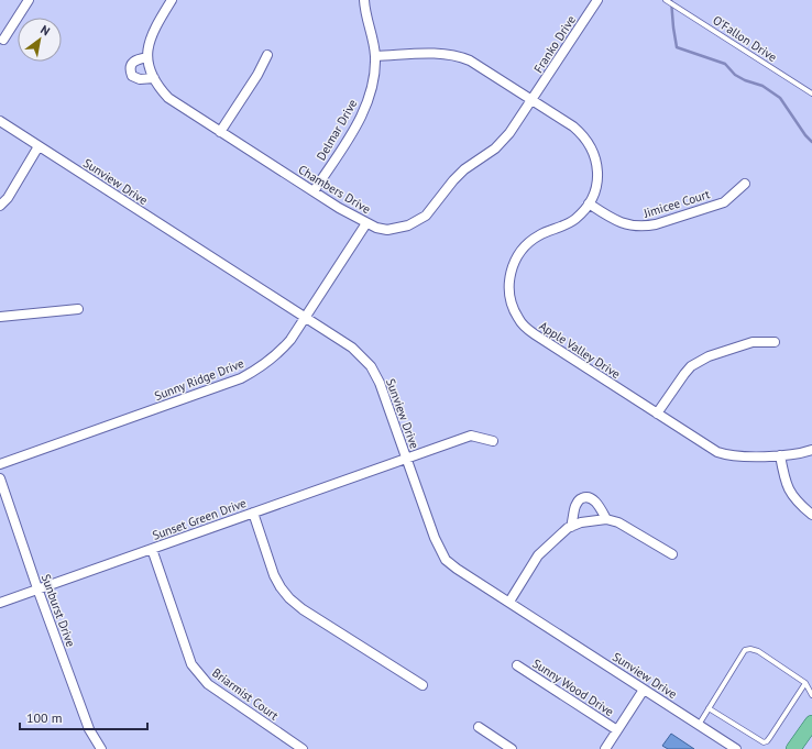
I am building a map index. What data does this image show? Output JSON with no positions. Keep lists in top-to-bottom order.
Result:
{
  "streets": {
    "street": [
      "Franko Drive",
      "Delmar Drive",
      "Sunview Drive",
      "Chambers Drive",
      "Jimicee Court",
      "Apple Valley Drive",
      "Sunny Ridge Drive",
      "Sunset Green Drive",
      "Sunburst Drive",
      "Sunny Wood Drive",
      "Briarmist Court"
    ],
    "lane": ["O'Fallon Drive"]
  },
  "crossings": [
    ["Franko Drive", "Chambers Drive"],
    ["Franko Drive", "Apple Valley Drive"],
    ["Delmar Drive", "Chambers Drive"],
    ["Delmar Drive", "Apple Valley Drive"],
    ["Sunview Drive", "Sunny Ridge Drive"],
    ["Sunview Drive", "Sunset Green Drive"],
    ["Chambers Drive", "Apple Valley Drive"],
    ["Chambers Drive", "Sunny Ridge Drive"],
    ["Jimicee Court", "Apple Valley Drive"],
    ["Sunset Green Drive", "Sunburst Drive"],
    ["Sunset Green Drive", "Briarmist Court"]
  ],
  "scale_bar": "100 m",
  "north": "top right"
}
